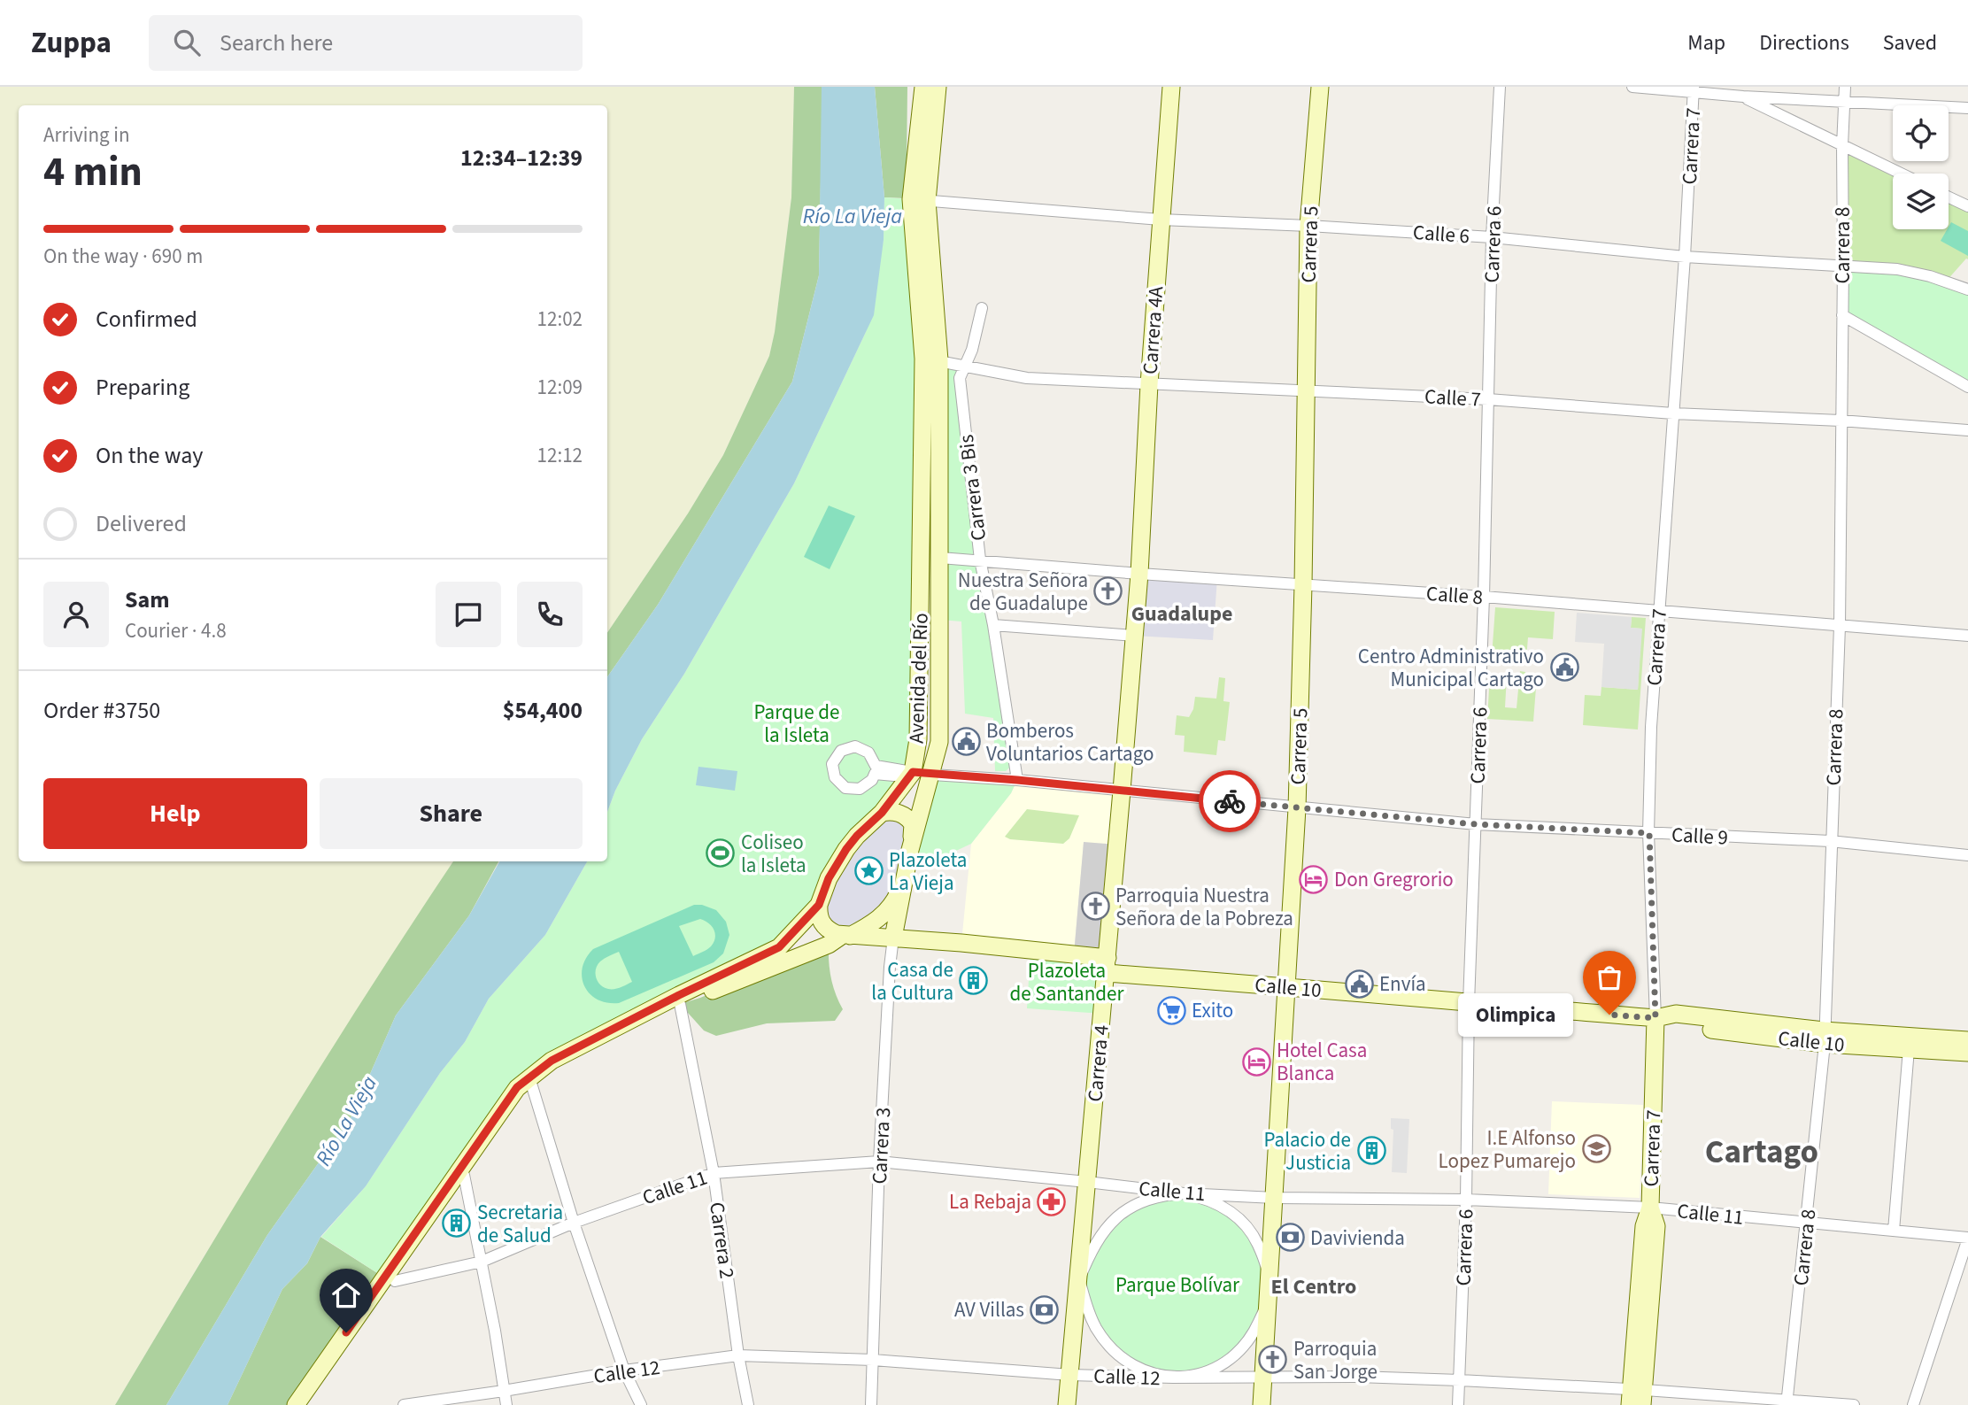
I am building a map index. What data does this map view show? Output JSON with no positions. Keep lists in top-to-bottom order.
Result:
{
  "streets": {
    "main road": [
      "Carrera 7",
      "Carrera 5",
      "Carrera 4A",
      "Avenida del Río",
      "Calle 9",
      "Calle 10",
      "Carrera 4",
      "Carrera 3"
    ],
    "street": [
      "Calle 6",
      "Carrera 6",
      "Carrera 8",
      "Calle 7",
      "Carrera 3 Bis",
      "Calle 8",
      "Calle 11",
      "Carrera 2",
      "Calle 12"
    ]
  },
  "crossings": [
    ["Carrera 7", "Calle 6"],
    ["Carrera 7", "Calle 7"],
    ["Carrera 7", "Calle 8"],
    ["Carrera 7", "Calle 9"],
    ["Carrera 7", "Calle 10"],
    ["Carrera 7", "Calle 11"],
    ["Carrera 7", "Calle 12"],
    ["Calle 6", "Carrera 5"],
    ["Calle 6", "Carrera 6"],
    ["Calle 6", "Carrera 8"],
    ["Calle 6", "Carrera 4A"],
    ["Calle 6", "Avenida del Río"],
    ["Carrera 5", "Calle 7"],
    ["Carrera 5", "Calle 8"],
    ["Carrera 5", "Calle 9"],
    ["Carrera 5", "Calle 10"],
    ["Carrera 5", "Carrera 4"],
    ["Carrera 5", "Calle 11"],
    ["Carrera 5", "Calle 12"],
    ["Carrera 6", "Calle 7"],
    ["Carrera 6", "Calle 8"],
    ["Carrera 6", "Calle 9"],
    ["Carrera 6", "Calle 10"],
    ["Carrera 6", "Calle 11"],
    ["Carrera 6", "Calle 12"],
    ["Carrera 8", "Calle 7"],
    ["Carrera 8", "Calle 8"],
    ["Carrera 8", "Calle 9"],
    ["Carrera 8", "Calle 10"],
    ["Carrera 8", "Calle 11"],
    ["Carrera 8", "Calle 12"],
    ["Carrera 4A", "Calle 7"],
    ["Carrera 4A", "Calle 8"],
    ["Carrera 4A", "Carrera 4"],
    ["Calle 7", "Carrera 3 Bis"],
    ["Calle 7", "Avenida del Río"],
    ["Carrera 3 Bis", "Calle 8"],
    ["Carrera 3 Bis", "Calle 9"],
    ["Calle 8", "Avenida del Río"],
    ["Calle 8", "Carrera 4"],
    ["Avenida del Río", "Calle 9"],
    ["Avenida del Río", "Calle 10"],
    ["Avenida del Río", "Carrera 3"],
    ["Avenida del Río", "Calle 11"],
    ["Avenida del Río", "Carrera 2"],
    ["Calle 9", "Carrera 4"],
    ["Calle 10", "Carrera 4"],
    ["Calle 10", "Carrera 3"],
    ["Carrera 4", "Calle 11"],
    ["Carrera 4", "Calle 12"],
    ["Carrera 3", "Calle 11"],
    ["Carrera 3", "Calle 12"],
    ["Calle 11", "Carrera 2"],
    ["Calle 11", "Calle 12"],
    ["Carrera 2", "Calle 12"]
  ],
  "districts": ["Guadalupe", "Cartago", "El Centro"],
  "water": ["Río La Vieja"],
  "parks": ["Parque de la Isleta", "Plazoleta de Santander", "Parque Bolívar"],
  "places": {
    "church": ["Nuestra Señora de Guadalupe", "Parroquia Nuestra Señora de la Pobreza", "Parroquia San Jorge"],
    "public building": ["Centro Administrativo Municipal Cartago", "Bomberos Voluntarios Cartago", "Envía"],
    "sports": ["Coliseo la Isleta"],
    "place": ["Plazoleta La Vieja"],
    "hotel": ["Don Gregrorio", "Hotel Casa Blanca"],
    "building": ["Casa de la Cultura", "Palacio de Justicia", "Secretaria de Salud"],
    "supermarket": ["Exito"],
    "other": ["Olimpica"],
    "school or university": ["I.E Alfonso Lopez Pumarejo"],
    "pharmacy": ["La Rebaja"],
    "bank": ["Davivienda", "AV Villas"]
  },
  "page": {
    "header": "Zuppa",
    "search": "Search here",
    "nav": ["Map", "Directions", "Saved"],
    "heading": ["4 min", "Arriving in", "12:34–12:39"],
    "panel": [
      "Sam",
      "Courier · 4.8",
      "Order #3750",
      "$54,400"
    ],
    "bar": "On the way · 690 m",
    "list": [
      ["Confirmed", "12:02"],
      ["Preparing", "12:09"],
      ["On the way", "12:12"],
      "Delivered"
    ],
    "buttons": ["Help", "Share"],
    "bubble": "Olimpica"
  }
}
